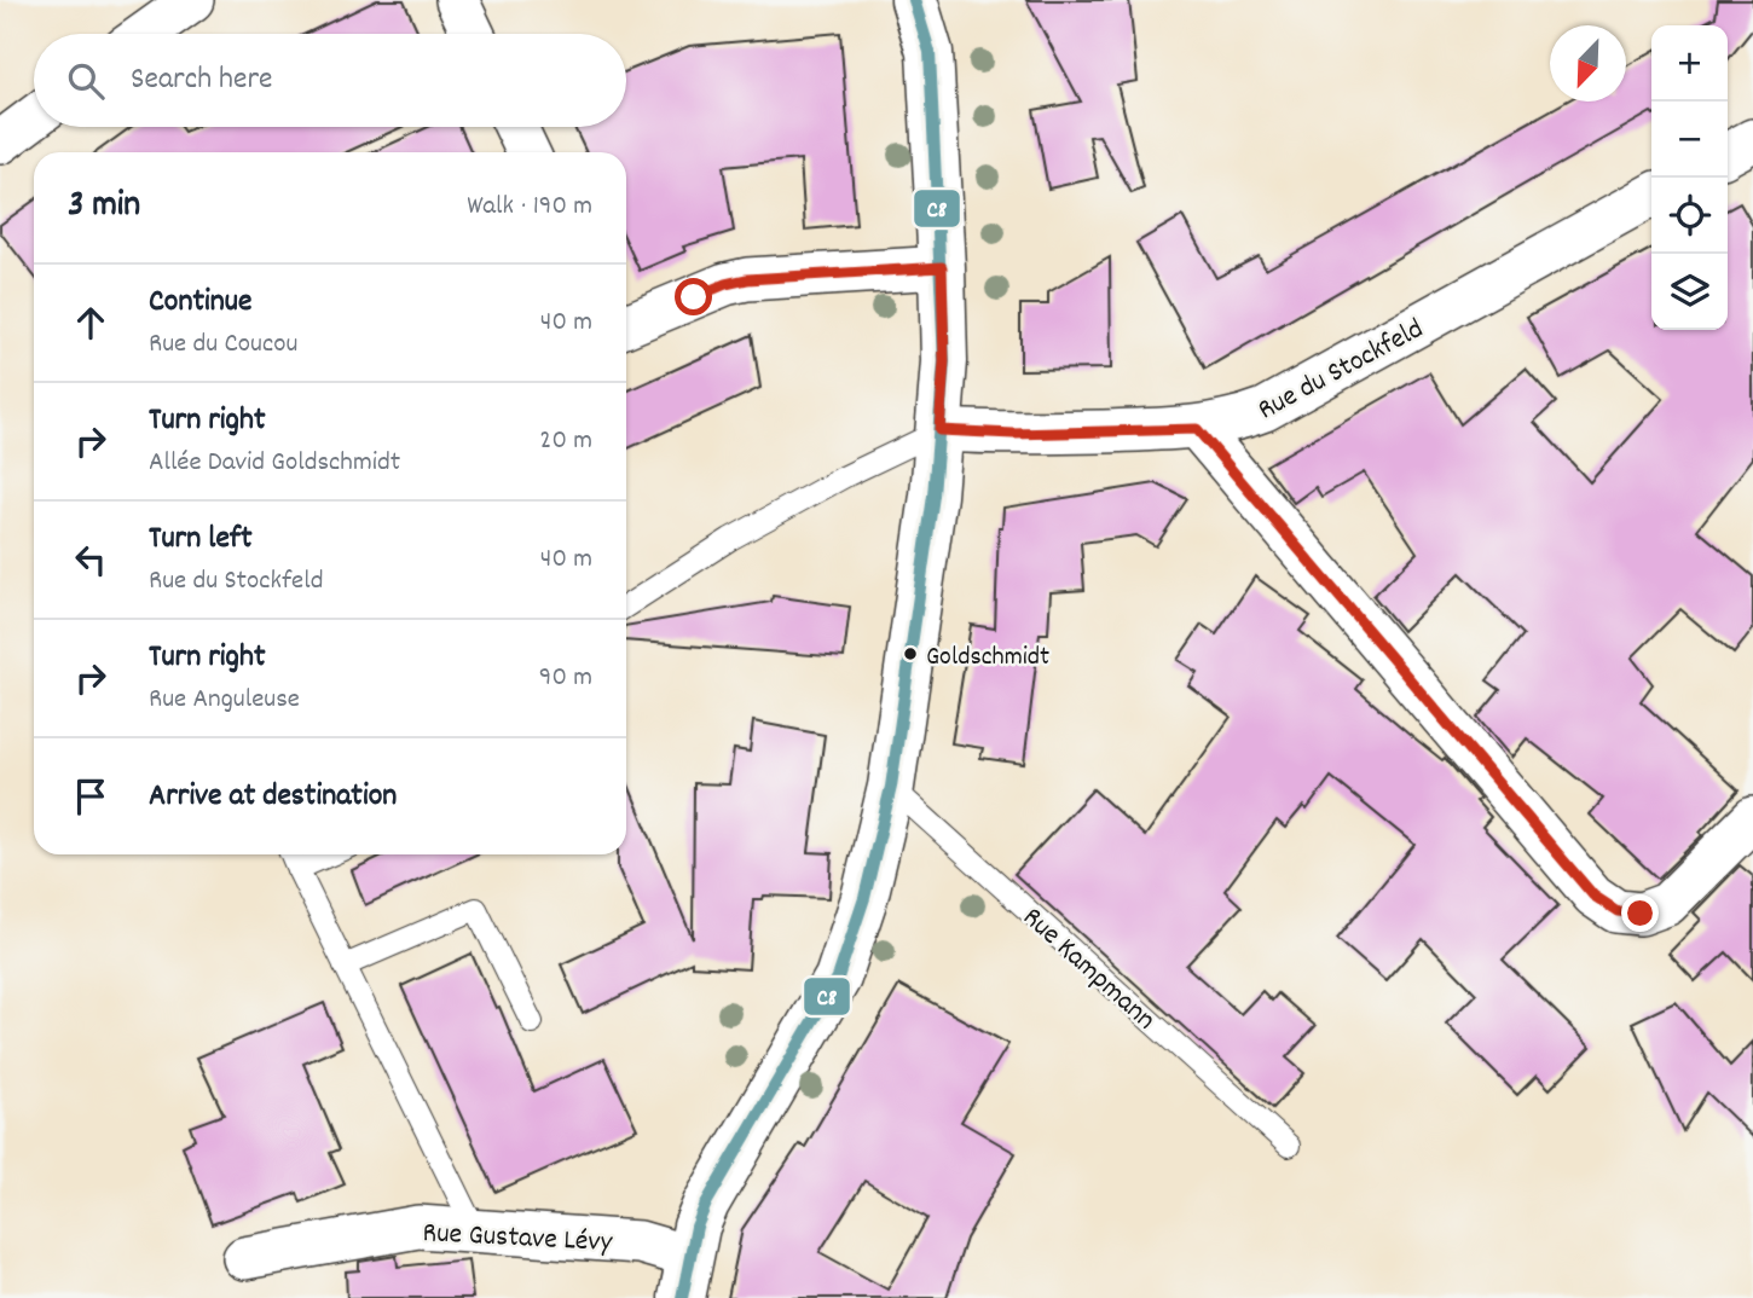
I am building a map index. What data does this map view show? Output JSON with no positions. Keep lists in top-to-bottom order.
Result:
{
  "streets": {
    "street": ["Rue du Stockfeld", "Rue Gustave Lévy"],
    "lane": ["Rue Kampmann"]
  },
  "places": ["Goldschmidt"],
  "lines": ["transit line C8"],
  "north": "bottom left",
  "page": {
    "map_buttons": ["+", "−"],
    "search": "Search here",
    "heading": ["3 min", "Walk · 190 m"],
    "list": [
      ["Continue", "Rue du Coucou", "40 m"],
      ["Turn right", "Allée David Goldschmidt", "20 m"],
      ["Turn left", "Rue du Stockfeld", "40 m"],
      ["Turn right", "Rue Anguleuse", "90 m"],
      "Arrive at destination"
    ]
  }
}
